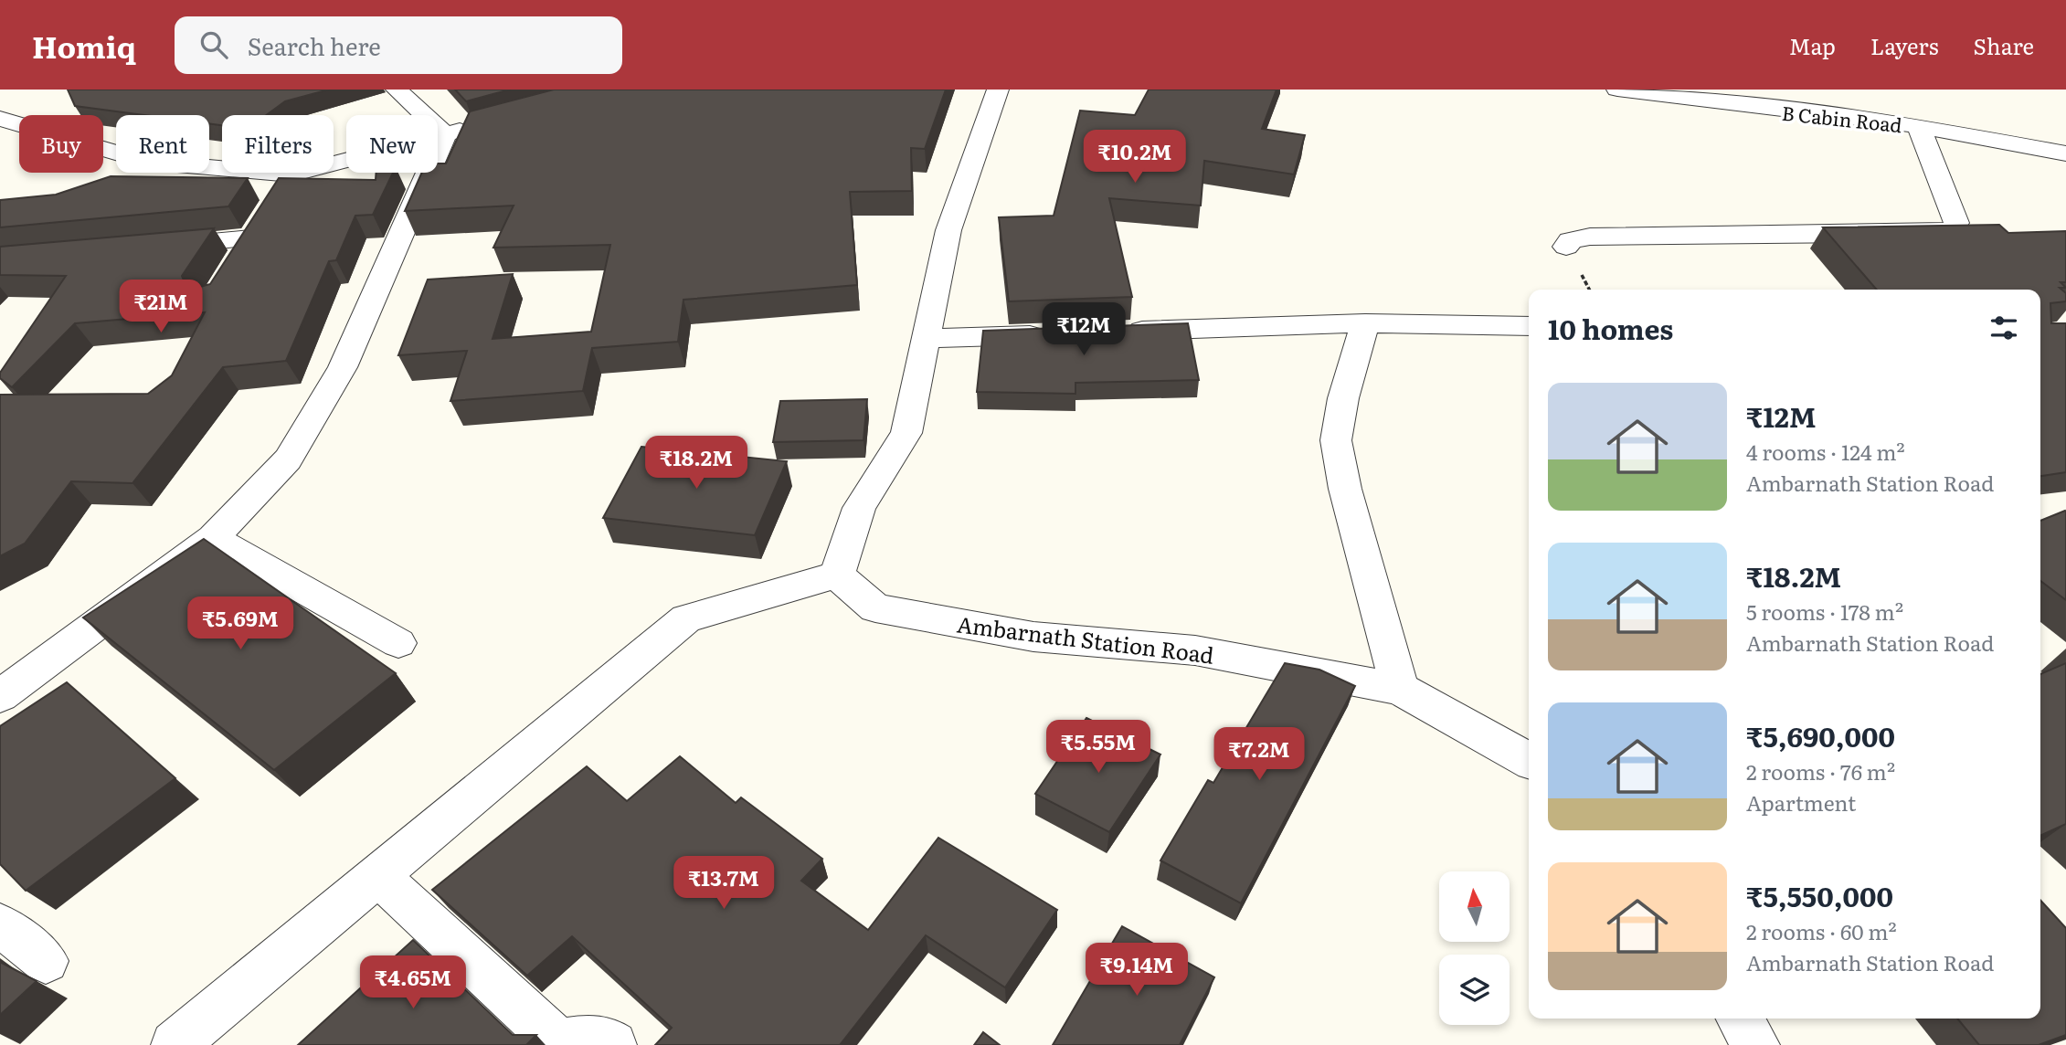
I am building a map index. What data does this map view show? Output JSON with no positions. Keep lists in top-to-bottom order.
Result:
{
  "streets": {
    "street": ["B Cabin Road", "Ambarnath Station Road"]
  },
  "north": "top",
  "page": {
    "header": "Homiq",
    "search": "Search here",
    "nav": ["Map", "Layers", "Share"],
    "chip": [
      "Buy",
      "Rent",
      "Filters",
      "New"
    ],
    "price": [
      "₹10.2M",
      "₹21M",
      "₹12M",
      "₹18.2M",
      "₹5.69M",
      "₹5.55M",
      "₹7.2M",
      "₹13.7M",
      "₹9.14M",
      "₹4.65M"
    ],
    "heading": "10 homes",
    "list": [
      {
        "name": "₹12M",
        "note": "4 rooms · 124 m² · Ambarnath Station Road"
      },
      {
        "name": "₹18.2M",
        "note": "5 rooms · 178 m² · Ambarnath Station Road"
      },
      {
        "name": "₹5,690,000",
        "note": "2 rooms · 76 m² · Apartment"
      },
      {
        "name": "₹5,550,000",
        "note": "2 rooms · 60 m² · Ambarnath Station Road"
      }
    ]
  }
}
